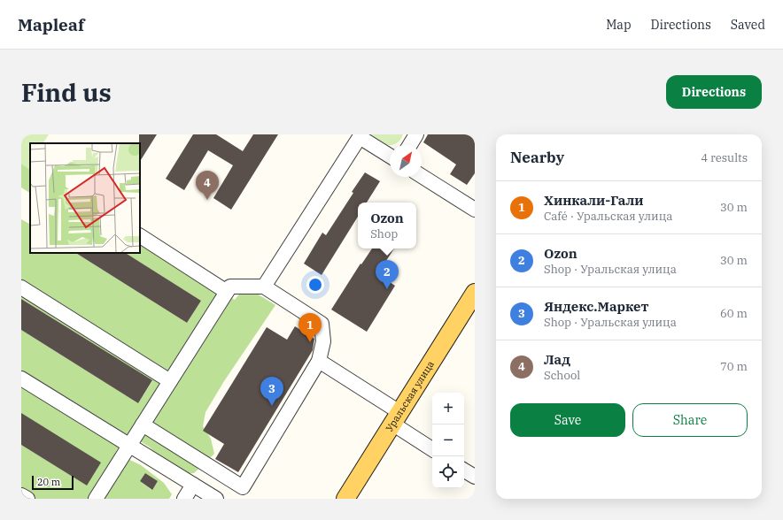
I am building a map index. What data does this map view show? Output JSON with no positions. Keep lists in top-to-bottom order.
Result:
{
  "streets": {
    "main road": ["Уральская улица"]
  },
  "scale_bar": "20 m",
  "north": "top right",
  "page": {
    "header": "Mapleaf",
    "nav": ["Map", "Directions", "Saved"],
    "buttons": [
      "Directions",
      ["Save", "Share"]
    ],
    "title": "Find us",
    "heading": ["Nearby", "4 results"],
    "pins": [
      "4",
      "2",
      "1",
      "3"
    ],
    "list": [
      {
        "mark": "1",
        "name": "Хинкали-Гали",
        "note": "Café · Уральская улица",
        "value": "30 m"
      },
      {
        "mark": "2",
        "name": "Ozon",
        "note": "Shop · Уральская улица",
        "value": "30 m"
      },
      {
        "mark": "3",
        "name": "Яндекс.Маркет",
        "note": "Shop · Уральская улица",
        "value": "60 m"
      },
      {
        "mark": "4",
        "name": "Лад",
        "note": "School",
        "value": "70 m"
      }
    ],
    "popup": ["Ozon", "Shop"],
    "map_buttons": ["+", "−"],
    "scale": "20 m"
  }
}
